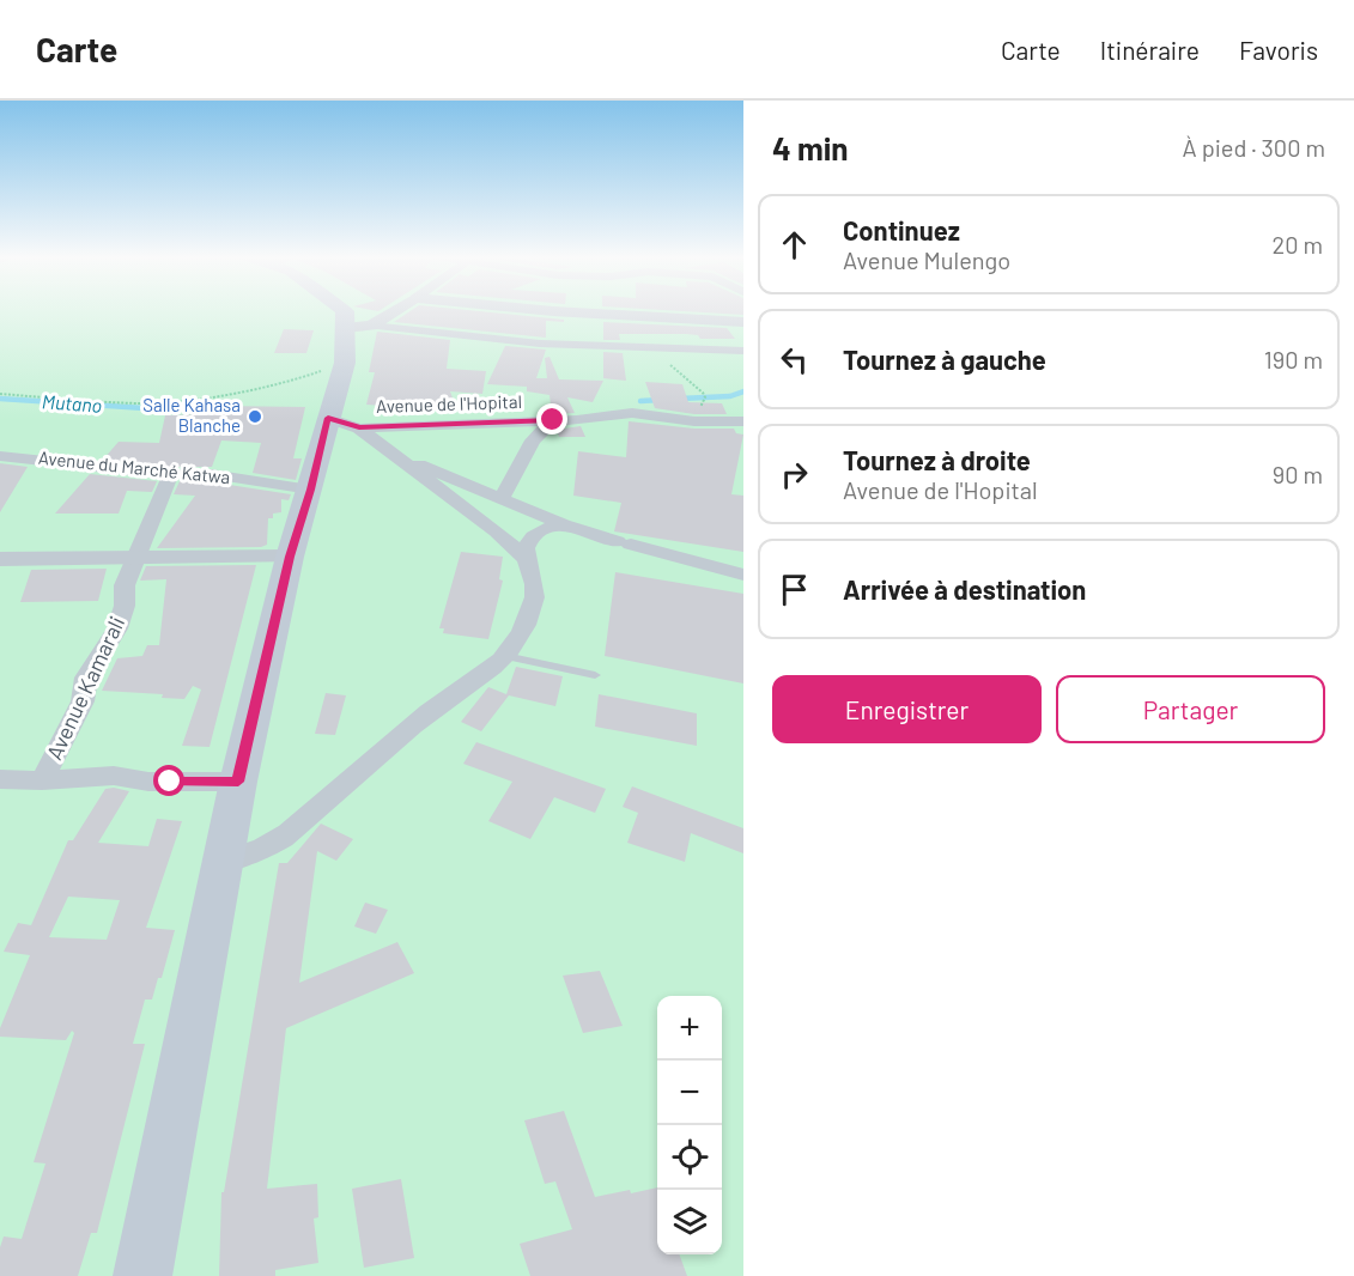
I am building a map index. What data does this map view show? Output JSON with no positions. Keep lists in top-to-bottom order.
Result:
{
  "streets": {
    "street": ["Avenue de l'Hopital", "Avenue du Marché Katwa", "Avenue Kamarali"]
  },
  "crossings": [
    ["Avenue du Marché Katwa", "Avenue Kamarali"]
  ],
  "water": ["Mutano"],
  "places": ["Salle Kahasa Blanche"],
  "page": {
    "header": "Carte",
    "nav": ["Carte", "Itinéraire", "Favoris"],
    "heading": ["4 min", "À pied · 300 m"],
    "list": [
      ["Continuez", "Avenue Mulengo", "20 m"],
      ["Tournez à gauche", "190 m"],
      ["Tournez à droite", "Avenue de l'Hopital", "90 m"],
      "Arrivée à destination"
    ],
    "buttons": ["Enregistrer", "Partager"],
    "map_buttons": ["+", "−"]
  }
}
